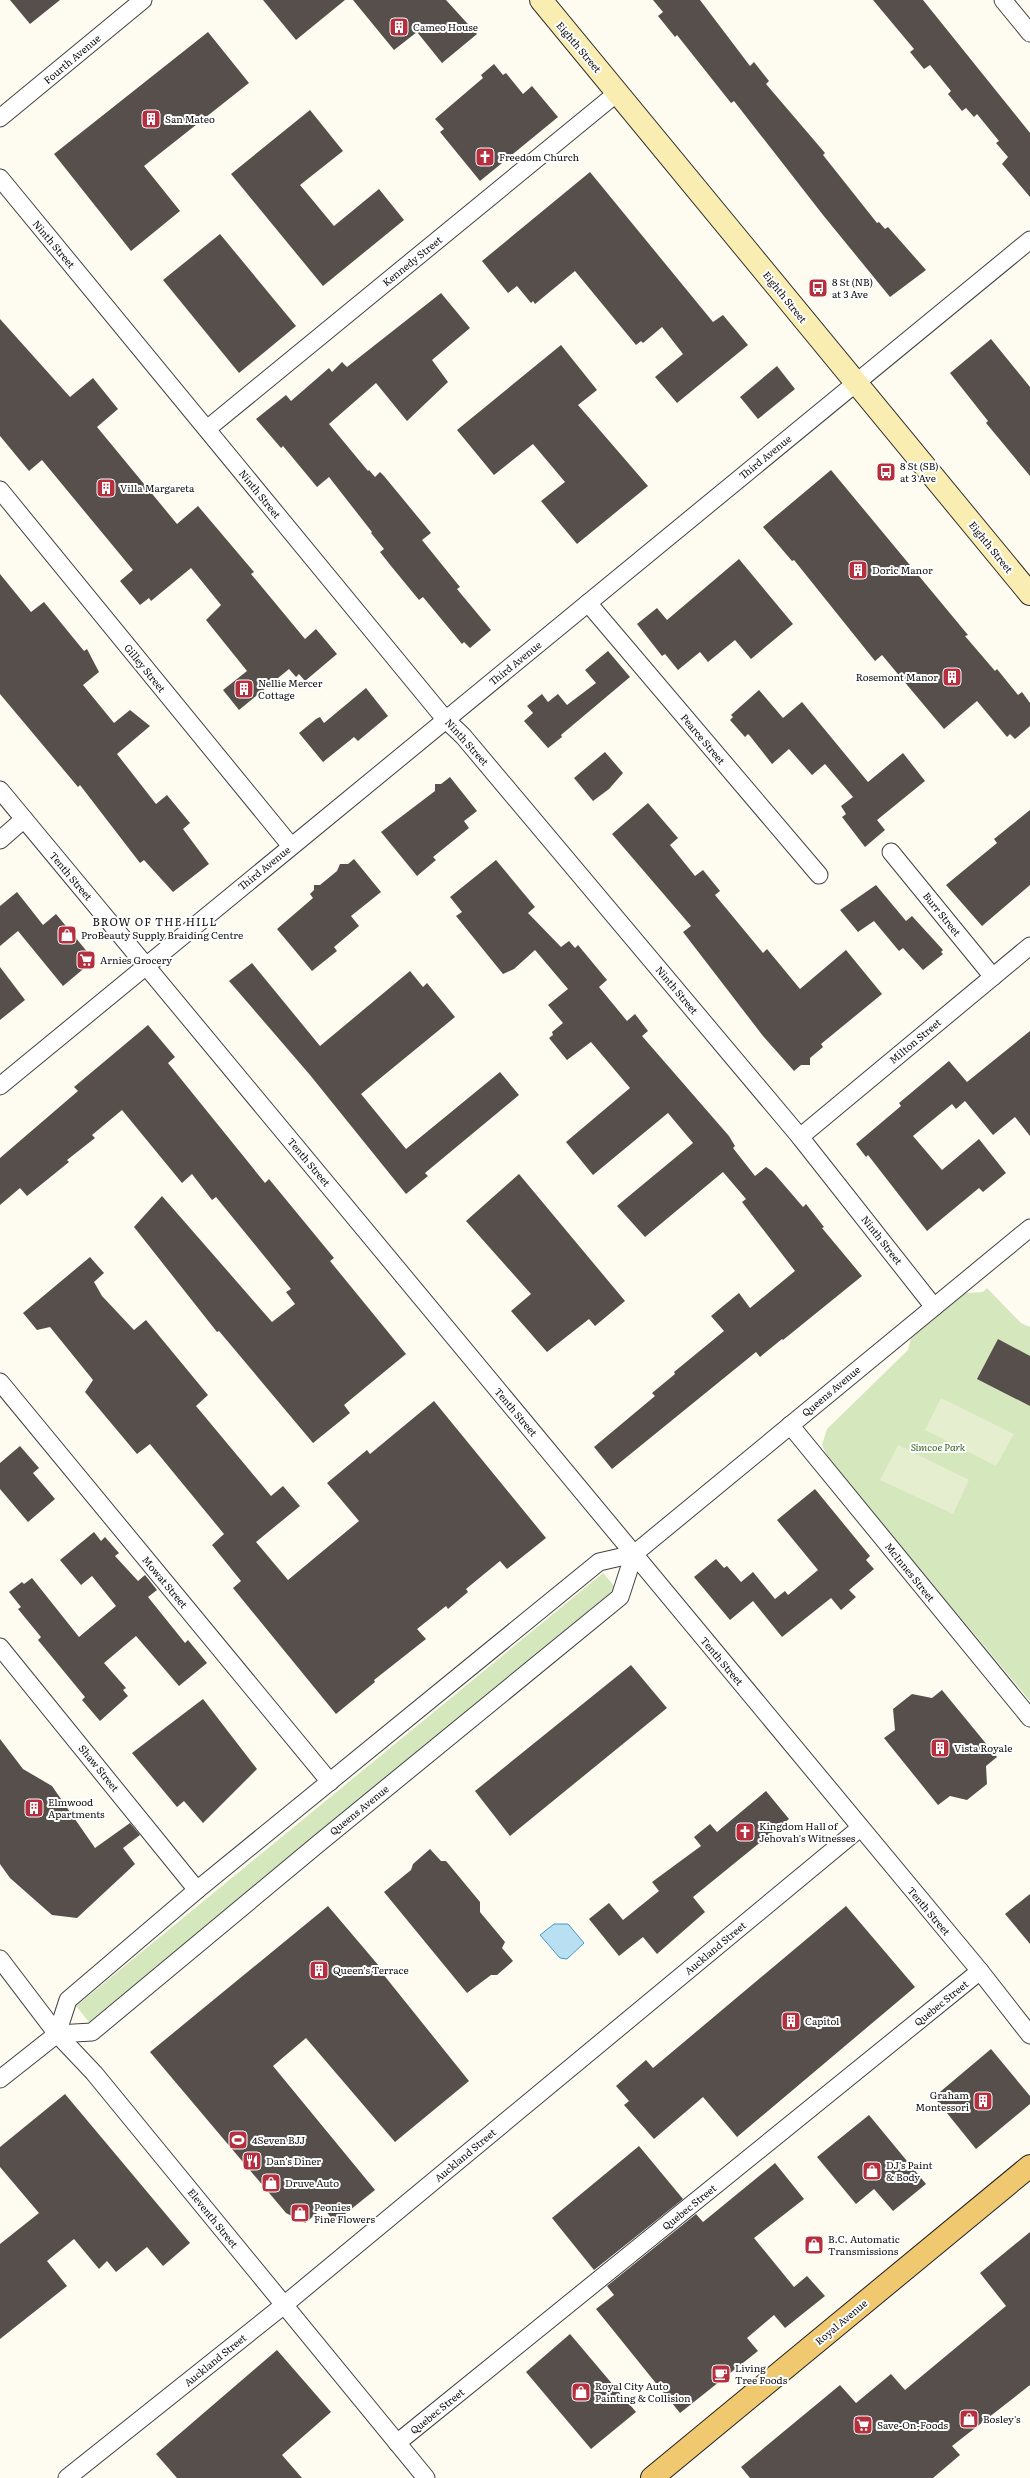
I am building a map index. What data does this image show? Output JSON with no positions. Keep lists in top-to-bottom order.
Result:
{
  "streets": {
    "main road": ["Royal Avenue"],
    "street": [
      "Eighth Street",
      "Fourth Avenue",
      "Ninth Street",
      "Kennedy Street",
      "Third Avenue",
      "Gilley Street",
      "Pearce Street",
      "Tenth Street",
      "Burr Street",
      "Milton Street",
      "Queens Avenue",
      "McInnes Street",
      "Mowat Street",
      "Shaw Street",
      "Auckland Street",
      "Quebec Street",
      "Eleventh Street"
    ]
  },
  "crossings": [
    ["Eighth Street", "Kennedy Street"],
    ["Eighth Street", "Third Avenue"],
    ["Ninth Street", "Kennedy Street"],
    ["Ninth Street", "Third Avenue"],
    ["Ninth Street", "Milton Street"],
    ["Ninth Street", "Queens Avenue"],
    ["Third Avenue", "Gilley Street"],
    ["Third Avenue", "Pearce Street"],
    ["Third Avenue", "Tenth Street"],
    ["Tenth Street", "Queens Avenue"],
    ["Tenth Street", "Auckland Street"],
    ["Tenth Street", "Quebec Street"],
    ["Burr Street", "Milton Street"],
    ["Queens Avenue", "McInnes Street"],
    ["Queens Avenue", "Mowat Street"],
    ["Queens Avenue", "Shaw Street"],
    ["Queens Avenue", "Eleventh Street"],
    ["Auckland Street", "Eleventh Street"],
    ["Quebec Street", "Eleventh Street"]
  ],
  "districts": ["BROW OF THE HILL"],
  "parks": ["Simcoe Park"],
  "places": {
    "building": [
      "Cameo House",
      "San Mateo",
      "Villa Margareta",
      "Doric Manor",
      "Rosemont Manor",
      "Nellie Mercer Cottage",
      "Vista Royale",
      "Elmwood Apartments",
      "Queen's Terrace",
      "Capitol",
      "Graham Montessori"
    ],
    "church": ["Freedom Church", "Kingdom Hall of Jehovah's Witnesses"],
    "bus stop": ["8 St (NB) at 3 Ave", "8 St (SB) at 3 Ave"],
    "shop": [
      "ProBeauty Supply Braiding Centre",
      "DJ's Paint & Body",
      "Druve Auto",
      "Peonies Fine Flowers",
      "B.C. Automatic Transmissions",
      "Royal City Auto Painting & Collision",
      "Bosley's"
    ],
    "supermarket": ["Arnies Grocery", "Save-On-Foods"],
    "sports": ["4Seven BJJ"],
    "restaurant": ["Dan's Diner"],
    "cafe": ["Living Tree Foods"]
  }
}
